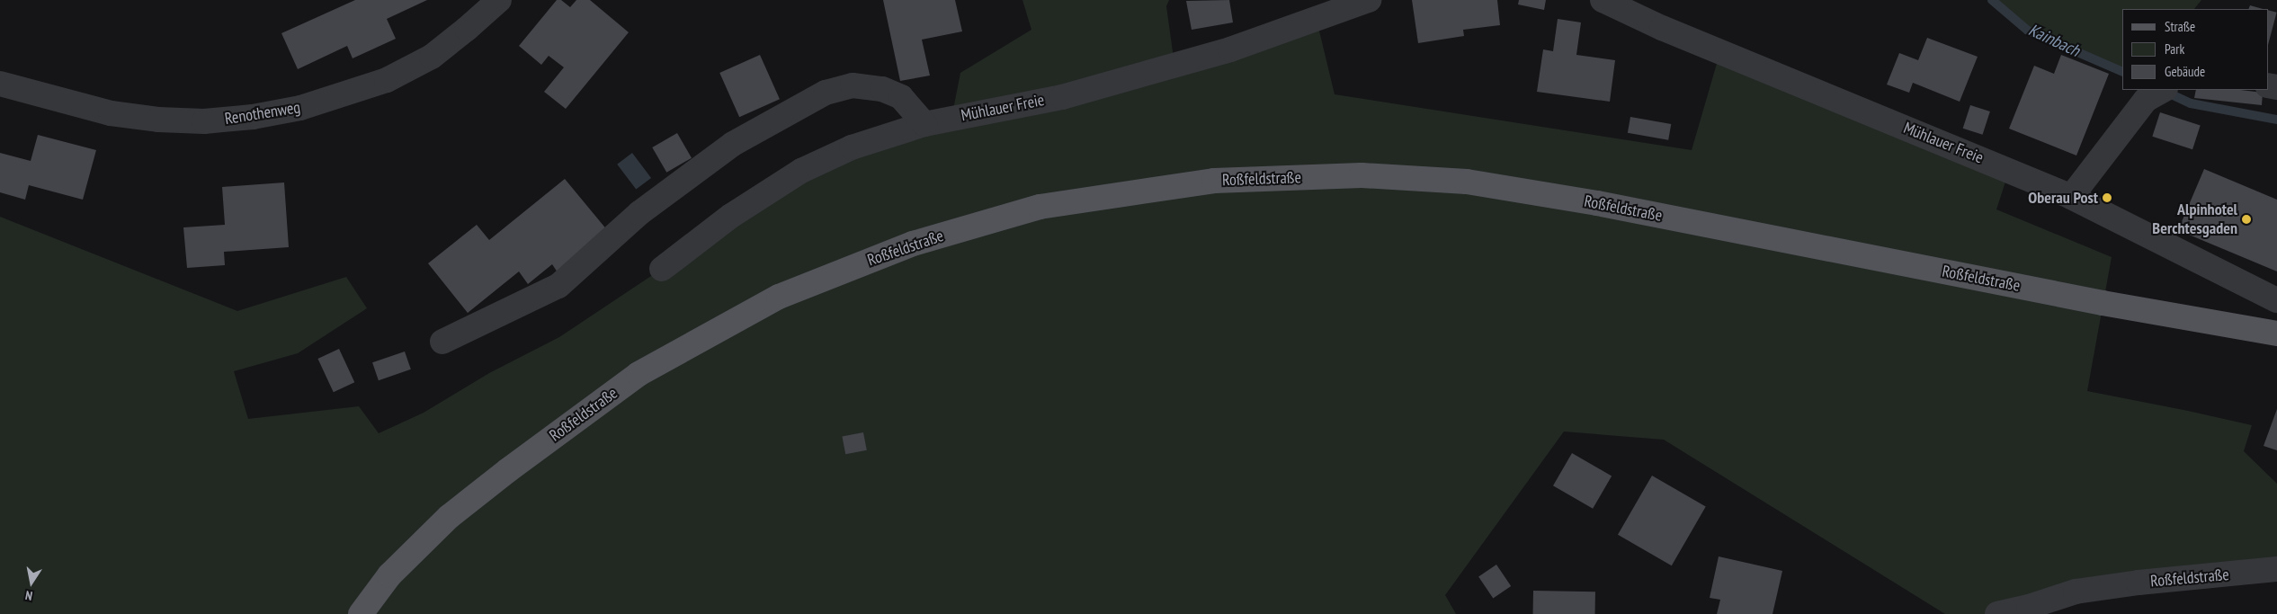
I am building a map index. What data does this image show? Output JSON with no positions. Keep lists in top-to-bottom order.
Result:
{
  "streets": {
    "main road": ["Roßfeldstraße"],
    "street": ["Mühlauer Freie", "Renothenweg"]
  },
  "water": ["Kainbach"],
  "places": ["Oberau Post", "Alpinhotel Berchtesgaden"],
  "legend": ["Straße", "Park", "Gebäude"],
  "north": "bottom"
}
